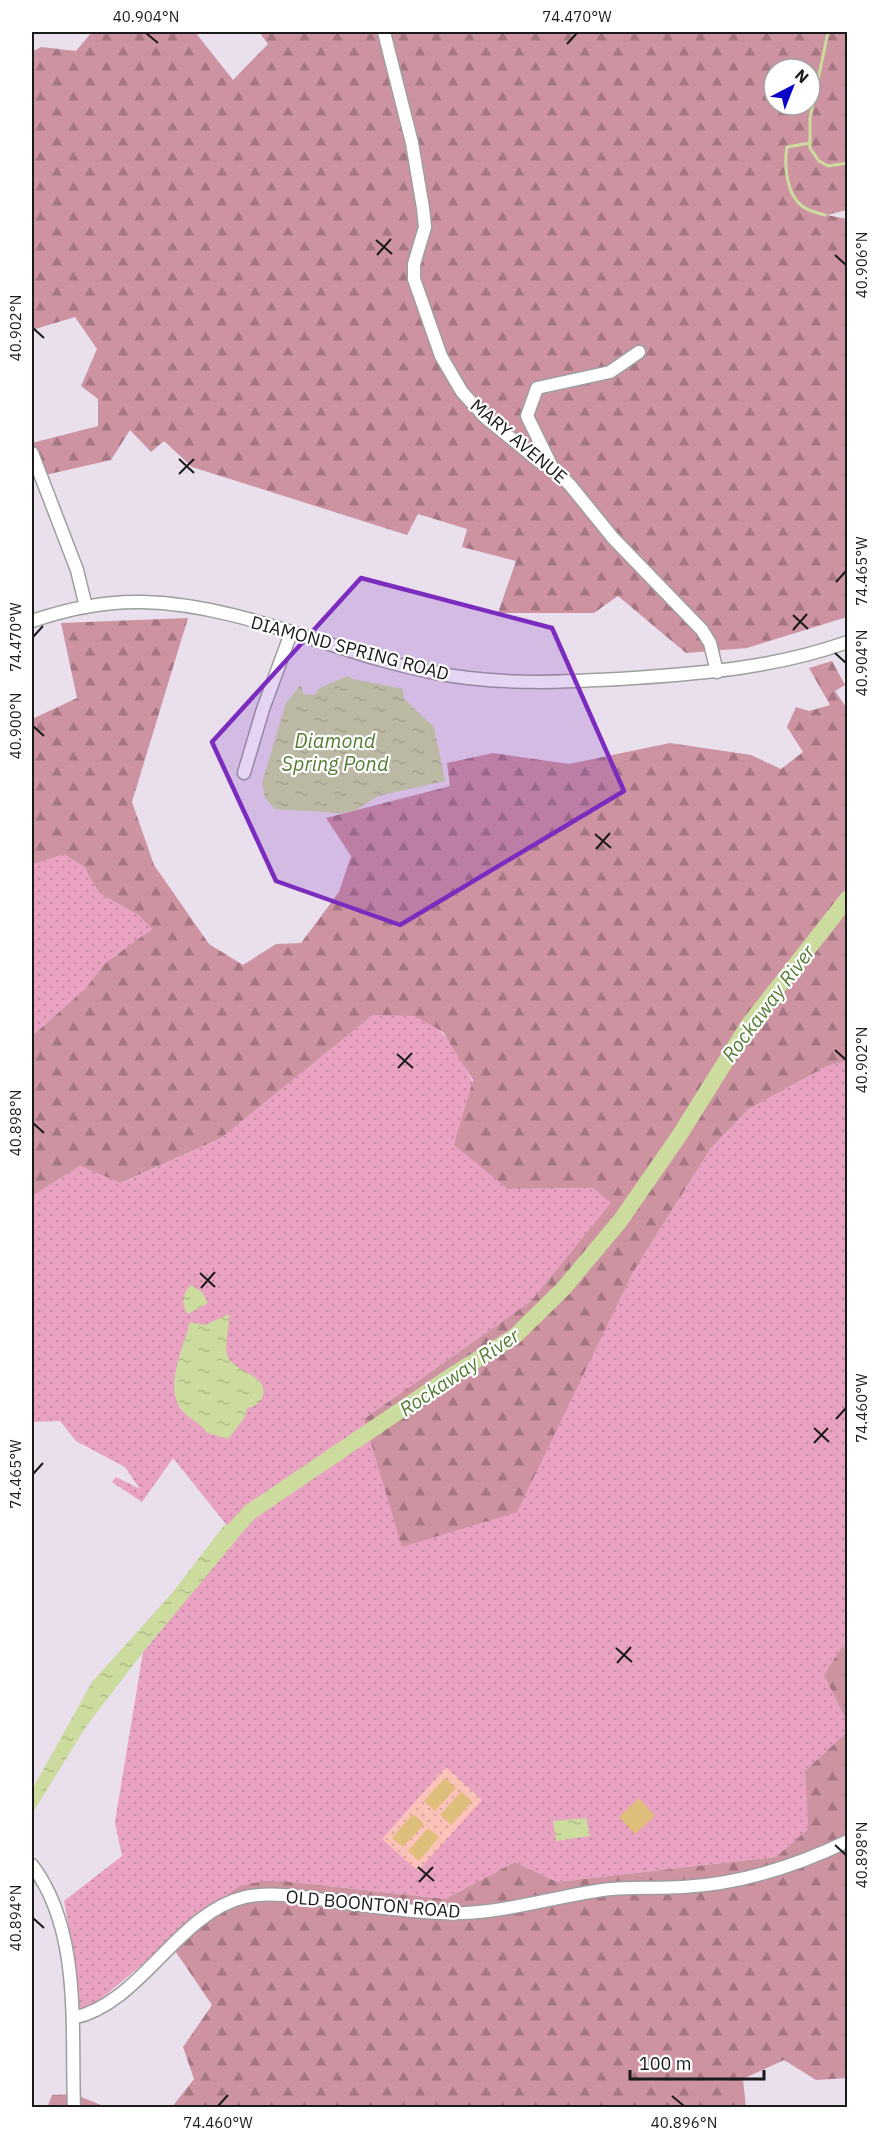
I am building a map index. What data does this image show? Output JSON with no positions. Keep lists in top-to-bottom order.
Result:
{
  "streets": {
    "street": ["MARY AVENUE", "DIAMOND SPRING ROAD", "OLD BOONTON ROAD"]
  },
  "crossings": [
    ["MARY AVENUE", "DIAMOND SPRING ROAD"]
  ],
  "water": ["Diamond Spring Pond", "Rockaway River"],
  "scale_bar": "100 m",
  "north": "top right",
  "coordinates": [
    "40.904°N",
    "74.470°W",
    "40.906°N",
    "40.902°N",
    "74.465°W",
    "40.900°N",
    "40.898°N",
    "74.460°W",
    "40.894°N",
    "40.896°N"
  ]
}
